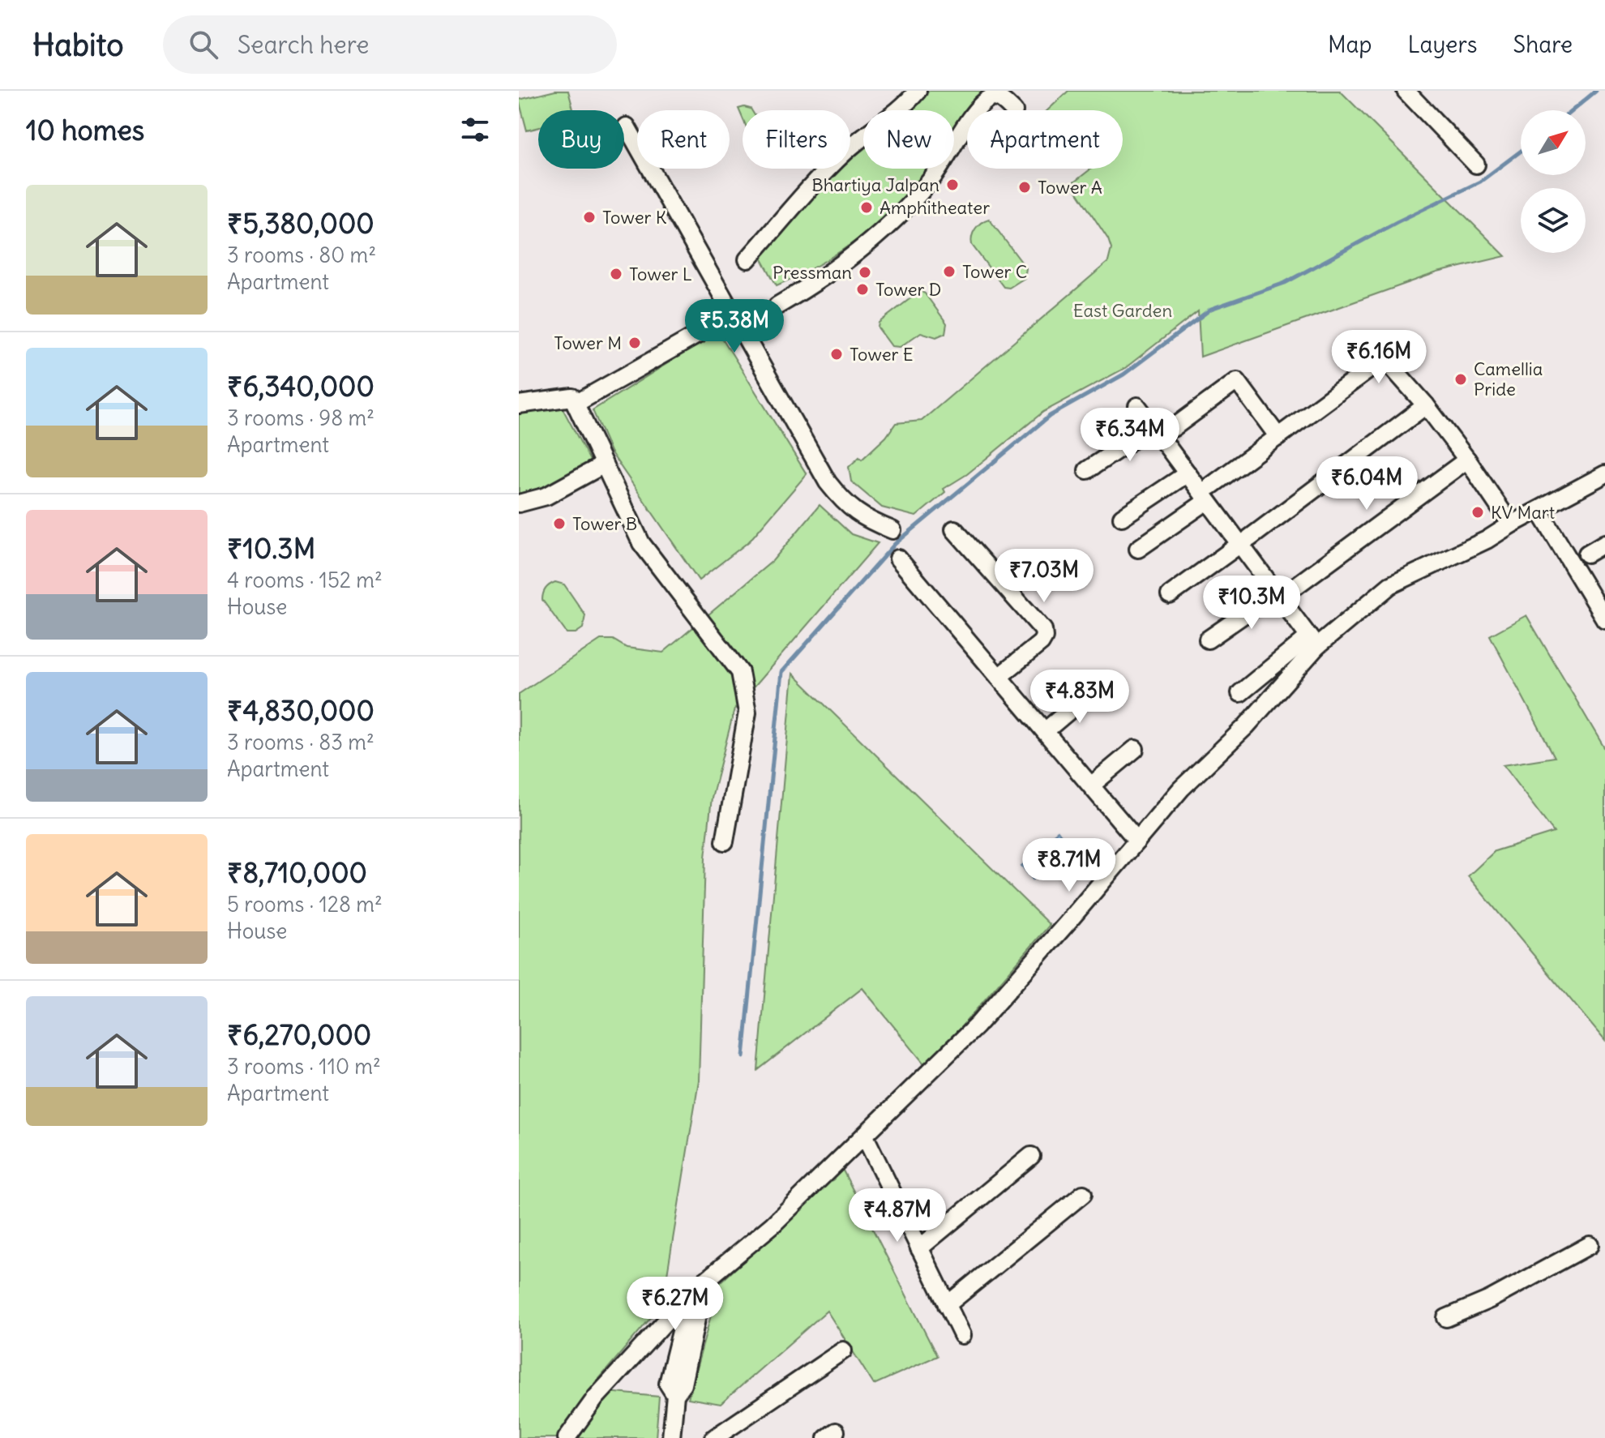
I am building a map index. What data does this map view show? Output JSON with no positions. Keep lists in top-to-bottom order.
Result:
{
  "parks": ["East Garden"],
  "places": [
    "Bhartiya Jalpan",
    "Tower A",
    "Amphitheater",
    "Tower K",
    "Tower C",
    "Pressman",
    "Tower L",
    "Tower D",
    "Tower M",
    "Tower E",
    "Camellia Pride",
    "KV Mart",
    "Tower B"
  ],
  "north": "top right",
  "page": {
    "header": "Habito",
    "search": "Search here",
    "nav": ["Map", "Layers", "Share"],
    "heading": "10 homes",
    "chip": [
      "Buy",
      "Rent",
      "Filters",
      "New",
      "Apartment"
    ],
    "list": [
      {
        "name": "₹5,380,000",
        "note": "3 rooms · 80 m² · Apartment"
      },
      {
        "name": "₹6,340,000",
        "note": "3 rooms · 98 m² · Apartment"
      },
      {
        "name": "₹10.3M",
        "note": "4 rooms · 152 m² · House"
      },
      {
        "name": "₹4,830,000",
        "note": "3 rooms · 83 m² · Apartment"
      },
      {
        "name": "₹8,710,000",
        "note": "5 rooms · 128 m² · House"
      },
      {
        "name": "₹6,270,000",
        "note": "3 rooms · 110 m² · Apartment"
      }
    ],
    "price": [
      "₹5.38M",
      "₹6.16M",
      "₹6.34M",
      "₹6.04M",
      "₹7.03M",
      "₹10.3M",
      "₹4.83M",
      "₹8.71M",
      "₹4.87M",
      "₹6.27M"
    ]
  }
}
